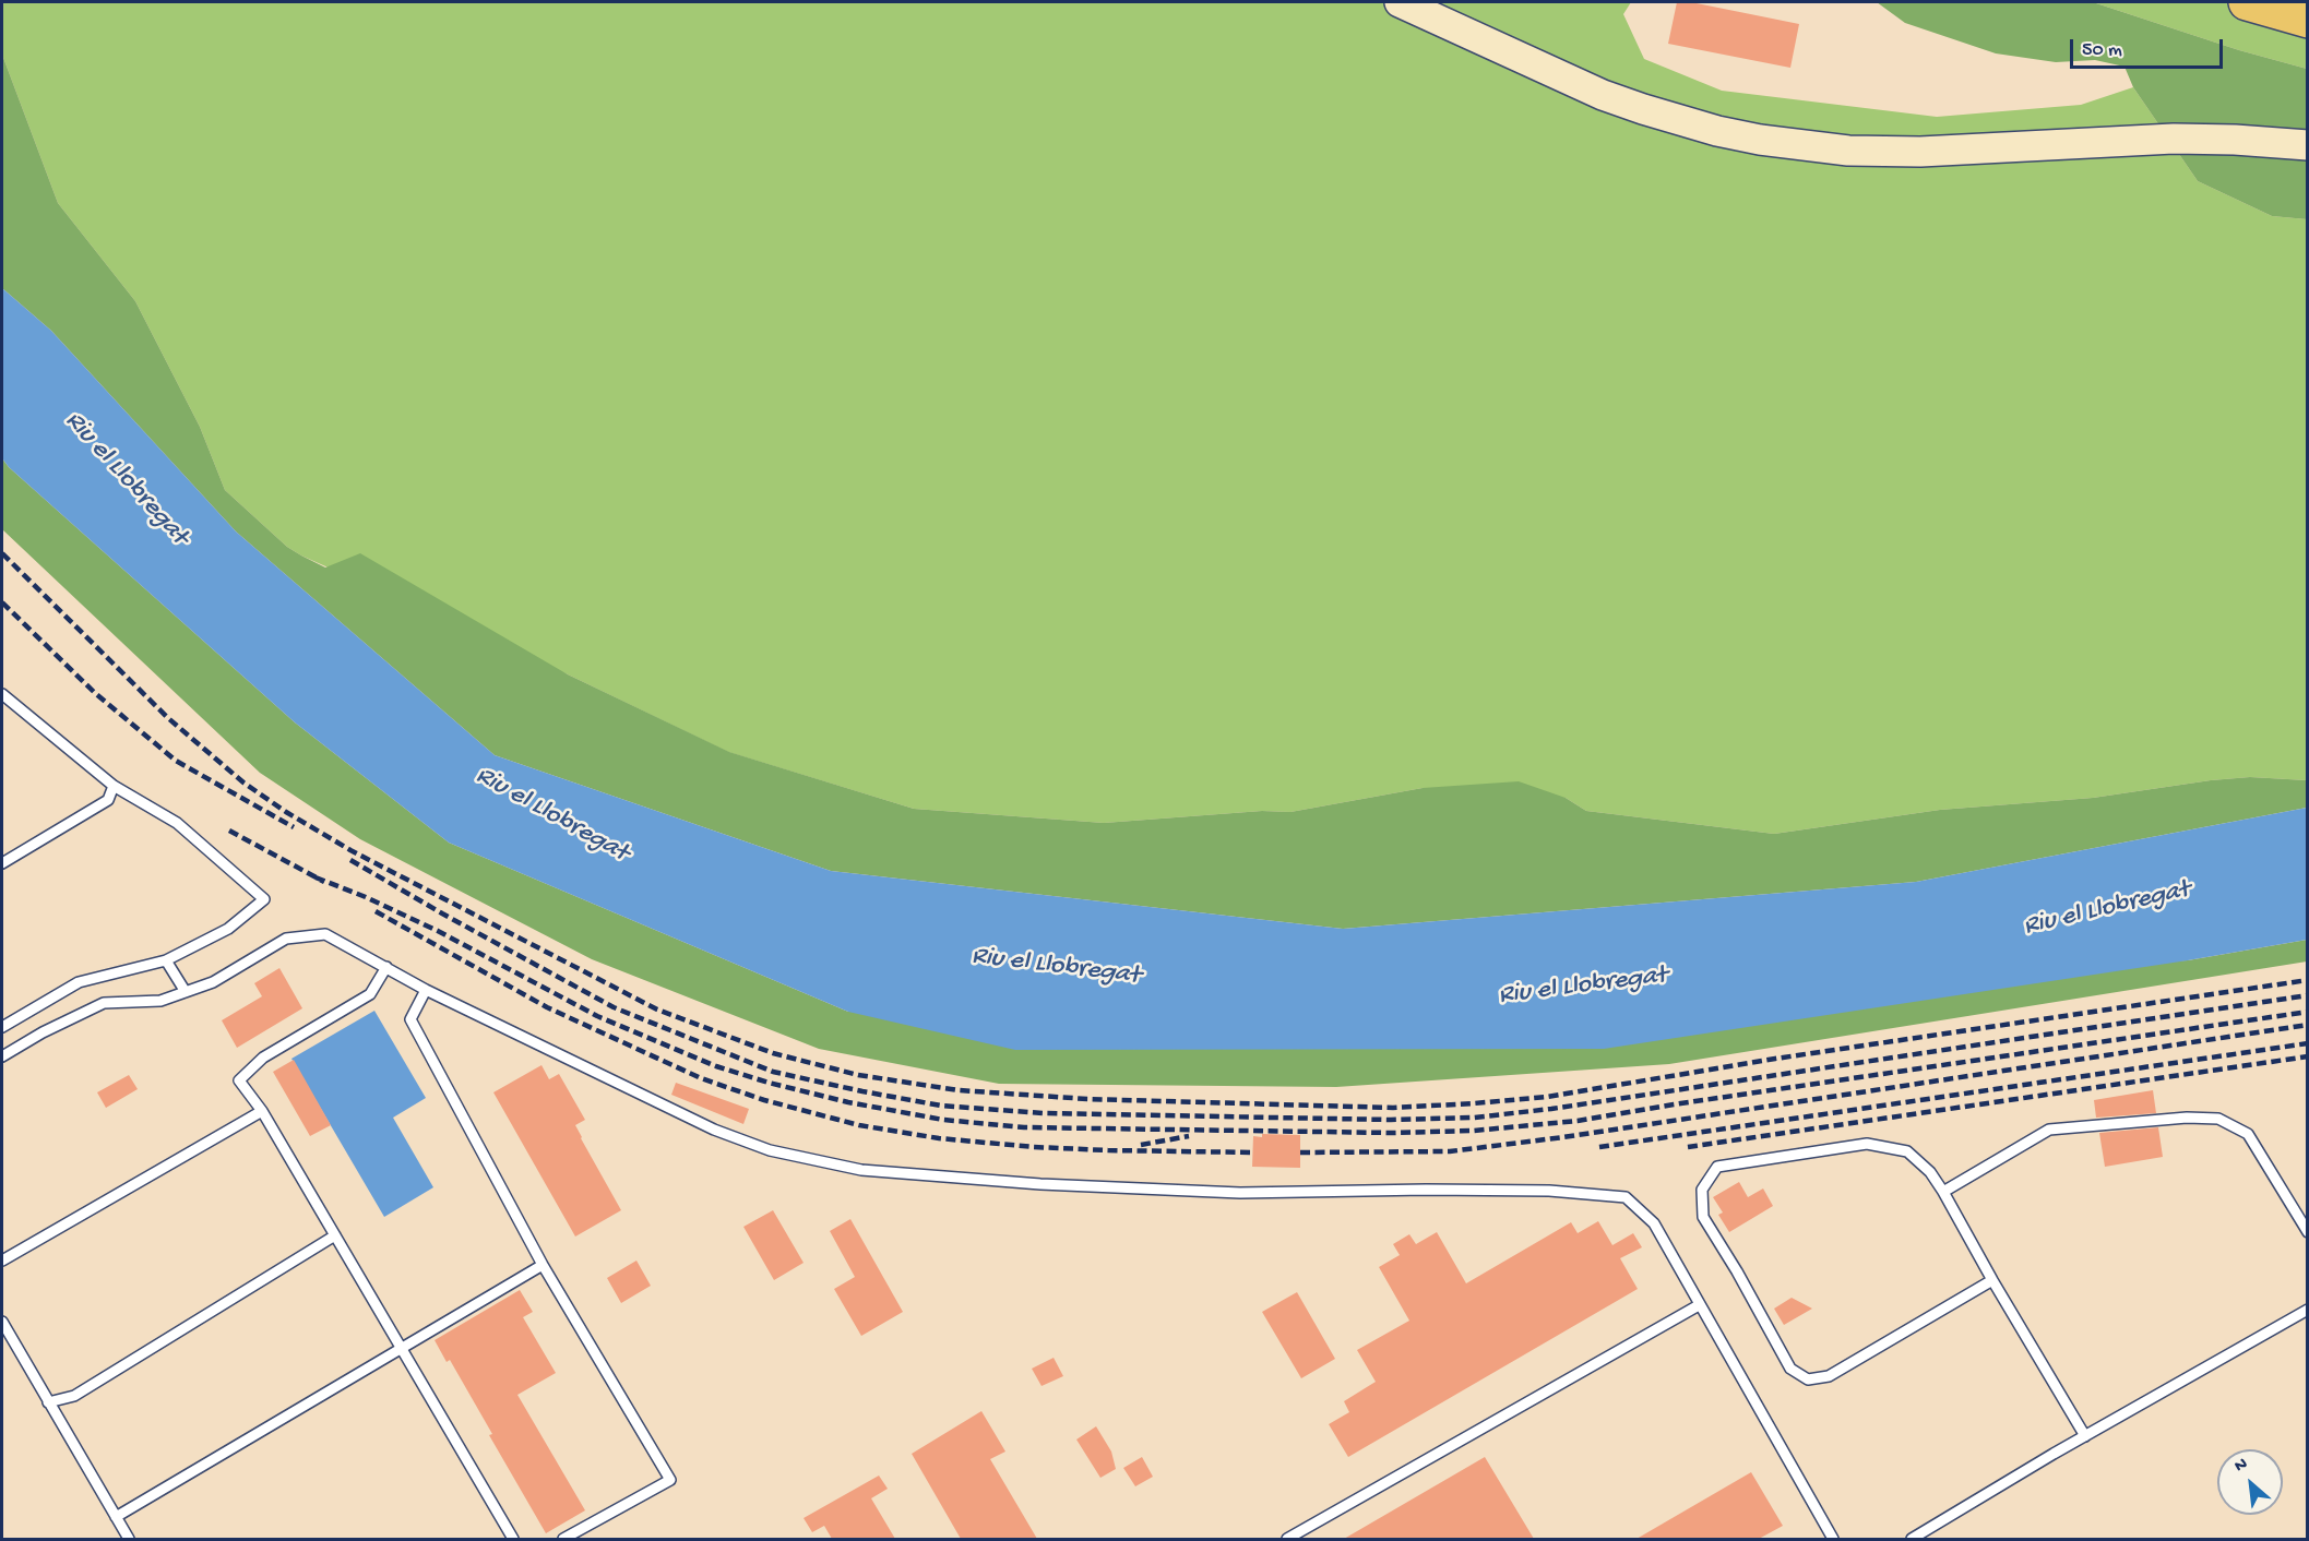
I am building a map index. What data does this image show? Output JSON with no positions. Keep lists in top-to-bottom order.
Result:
{
  "water": ["Riu el Llobregat"],
  "scale_bar": "50 m",
  "north": "top left"
}
